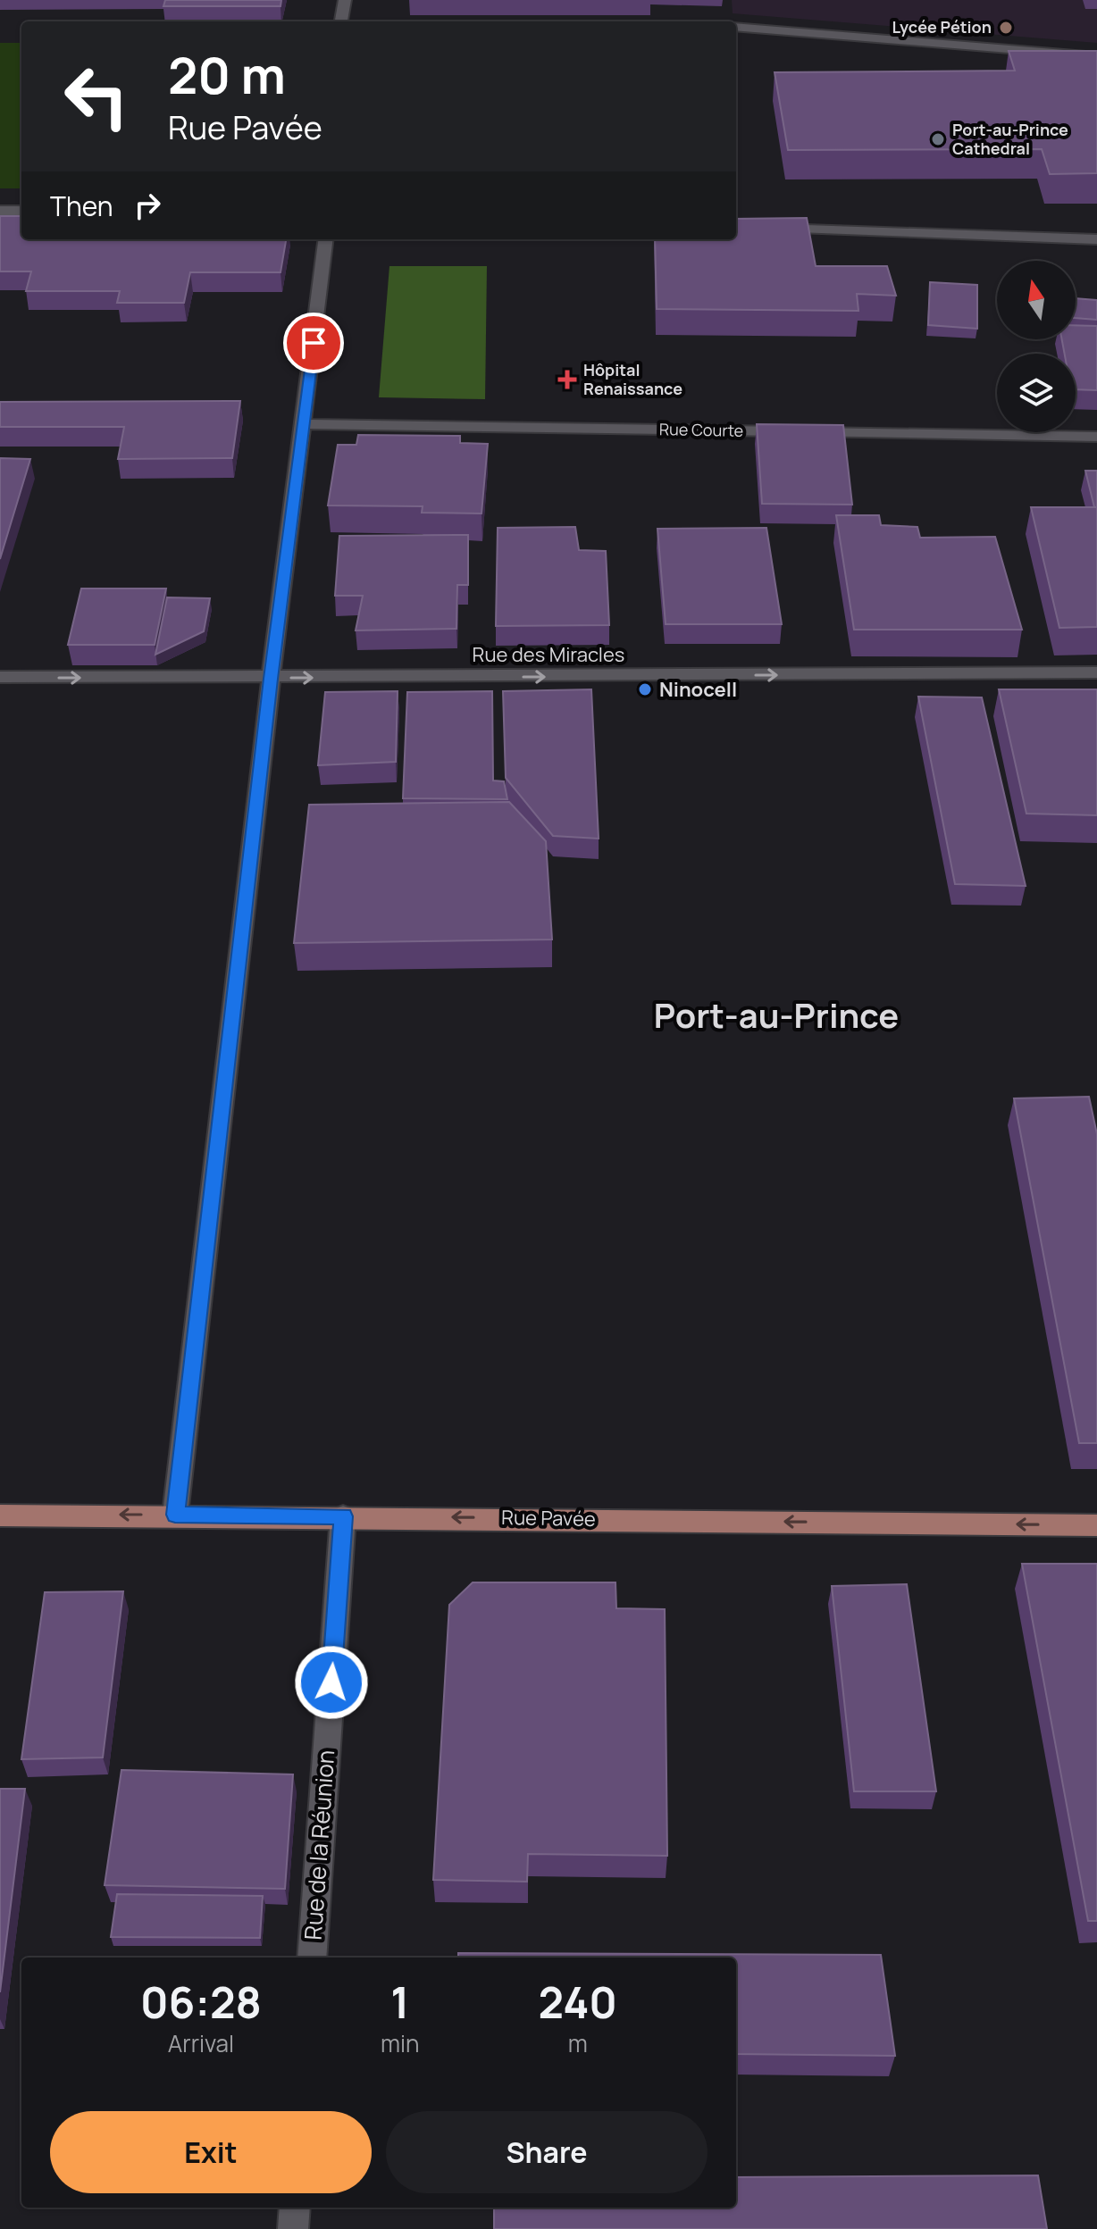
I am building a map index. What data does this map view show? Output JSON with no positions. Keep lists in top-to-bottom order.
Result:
{
  "streets": {
    "main road": ["Rue Pavée"],
    "street": ["Rue Courte", "Rue des Miracles", "Rue de la Réunion"]
  },
  "crossings": [
    ["Rue Pavée", "Rue de la Réunion"]
  ],
  "one_way": ["Rue des Miracles", "Rue Pavée"],
  "districts": ["Port-au-Prince"],
  "places": {
    "other": ["Lycée Pétion", "Port-au-Prince Cathedral", "Ninocell"],
    "health": ["Hôpital Renaissance"]
  },
  "north": "top",
  "page": {
    "turn": ["20 m", "Rue Pavée"],
    "then": "Then",
    "eta": [
      "06:28",
      "Arrival",
      "1",
      "min",
      "240",
      "m"
    ],
    "buttons": ["Exit", "Share"]
  }
}
